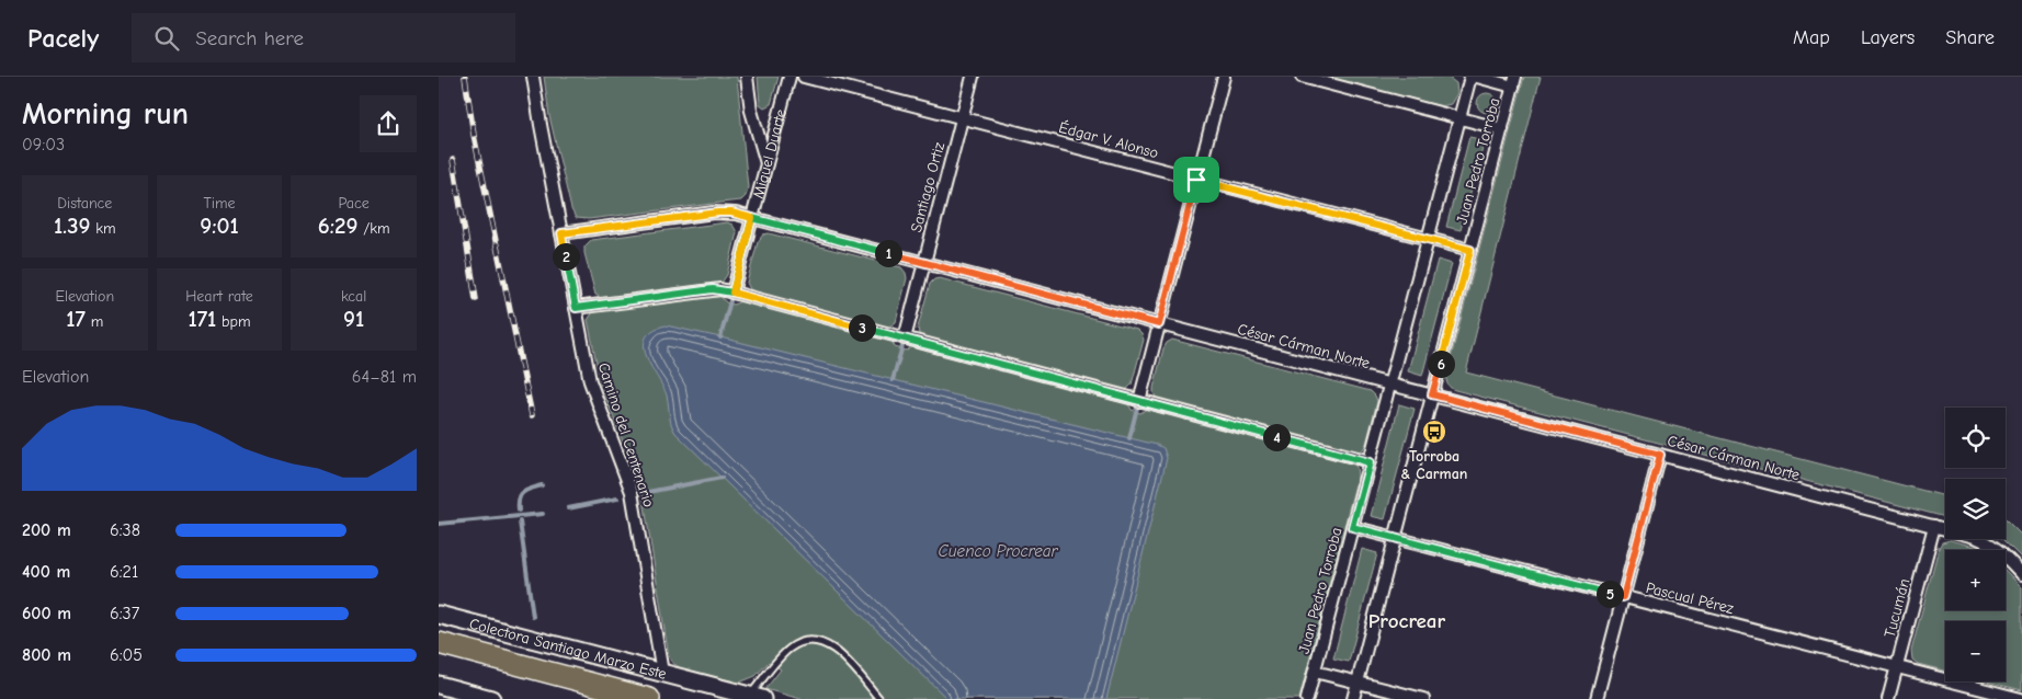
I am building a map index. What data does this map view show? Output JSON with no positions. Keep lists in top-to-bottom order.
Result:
{
  "streets": {
    "street": [
      "Édgar V. Alonso",
      "Miguel Duarte",
      "Juan Pedro Torroba",
      "Santiago Ortiz",
      "César Cárman Norte",
      "Camino del Centenario",
      "Pascual Pérez",
      "Tucumán",
      "Colectora Santiago Marzo Este"
    ]
  },
  "crossings": [
    ["Édgar V. Alonso", "Juan Pedro Torroba"],
    ["Édgar V. Alonso", "Santiago Ortiz"],
    ["Miguel Duarte", "César Cárman Norte"],
    ["Juan Pedro Torroba", "César Cárman Norte"],
    ["Juan Pedro Torroba", "Pascual Pérez"],
    ["Santiago Ortiz", "César Cárman Norte"],
    ["César Cárman Norte", "Camino del Centenario"],
    ["César Cárman Norte", "Tucumán"],
    ["Camino del Centenario", "Colectora Santiago Marzo Este"],
    ["Pascual Pérez", "Tucumán"]
  ],
  "districts": ["Procrear"],
  "water": ["Cuenco Procrear"],
  "places": {
    "bus stop": ["Torroba & Carman"]
  },
  "page": {
    "header": "Pacely",
    "search": "Search here",
    "nav": ["Map", "Layers", "Share"],
    "heading": ["Morning run", "09:03"],
    "stats": [
      ["Distance", "1.39 km"],
      ["Time", "9:01"],
      ["Pace", "6:29 /km"],
      ["Elevation", "17 m"],
      ["Heart rate", "171 bpm"],
      ["kcal", "91"]
    ],
    "pins": [
      "1",
      "2",
      "3",
      "6",
      "4",
      "5"
    ],
    "chart": ["Elevation", "64–81 m"],
    "map_buttons": ["+", "−"],
    "list": [
      {
        "name": "200 m",
        "note": "6:38"
      },
      {
        "name": "400 m",
        "note": "6:21"
      },
      {
        "name": "600 m",
        "note": "6:37"
      },
      {
        "name": "800 m",
        "note": "6:05"
      }
    ]
  }
}
